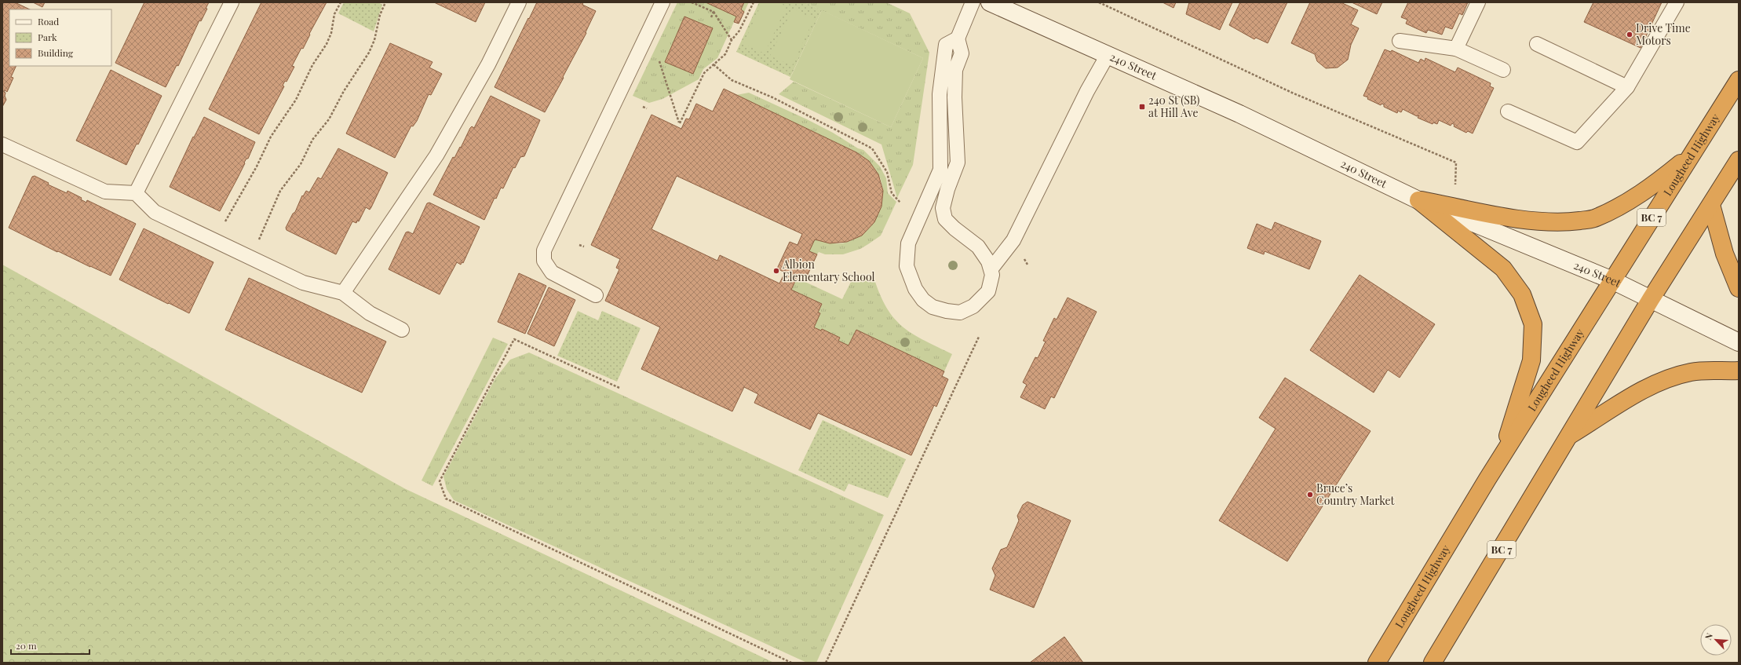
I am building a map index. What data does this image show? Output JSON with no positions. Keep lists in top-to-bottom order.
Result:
{
  "streets": {
    "highway": ["Lougheed Highway", "BC 7"],
    "main road": ["240 Street"]
  },
  "crossings": [
    ["240 Street", "Lougheed Highway"],
    ["240 Street", "BC 7"]
  ],
  "places": {
    "other": ["Drive Time Motors", "Albion Elementary School", "Bruce’s Country Market"],
    "transit": ["240 St (SB) at Hill Ave"]
  },
  "legend": ["Road", "Park", "Building"],
  "scale_bar": "20 m",
  "north": "top left"
}
